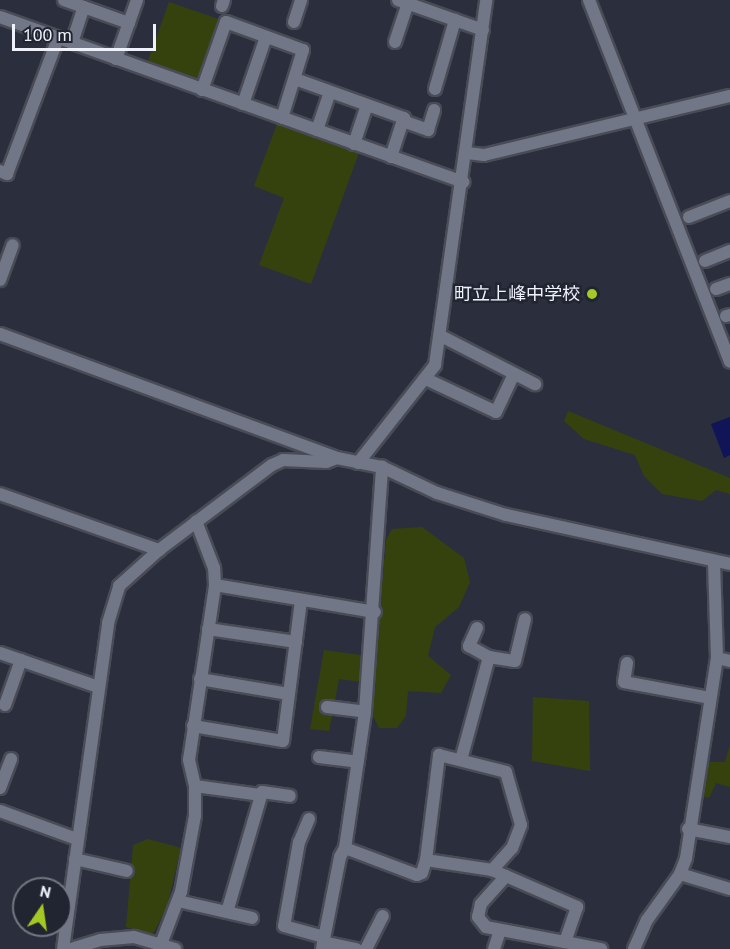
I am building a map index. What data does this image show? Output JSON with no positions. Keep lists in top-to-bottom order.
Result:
{
  "places": ["町立上峰中学校"],
  "scale_bar": "100 m",
  "north": "top"
}
